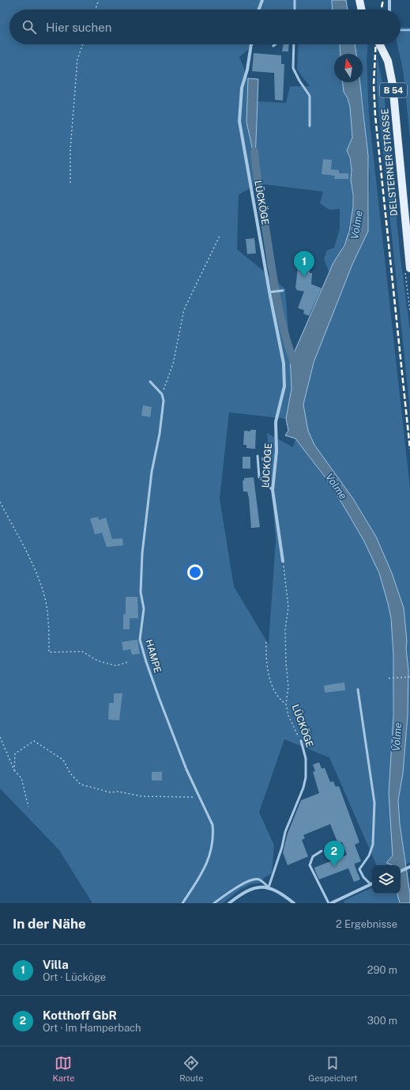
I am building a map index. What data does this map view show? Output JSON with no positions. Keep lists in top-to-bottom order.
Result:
{
  "streets": {
    "main road": ["B 54", "DELSTERNER STRASSE"],
    "street": ["LÜCKÖGE"],
    "lane": ["HAMPE"]
  },
  "water": ["Volme"],
  "north": "top",
  "page": {
    "search": "Hier suchen",
    "pins": ["1", "2"],
    "heading": ["In der Nähe", "2 Ergebnisse"],
    "list": [
      {
        "mark": "1",
        "name": "Villa",
        "note": "Ort · Lücköge",
        "value": "290 m"
      },
      {
        "mark": "2",
        "name": "Kotthoff GbR",
        "note": "Ort · Im Hamperbach",
        "value": "300 m"
      }
    ],
    "nav": ["Karte", "Route", "Gespeichert"]
  }
}
